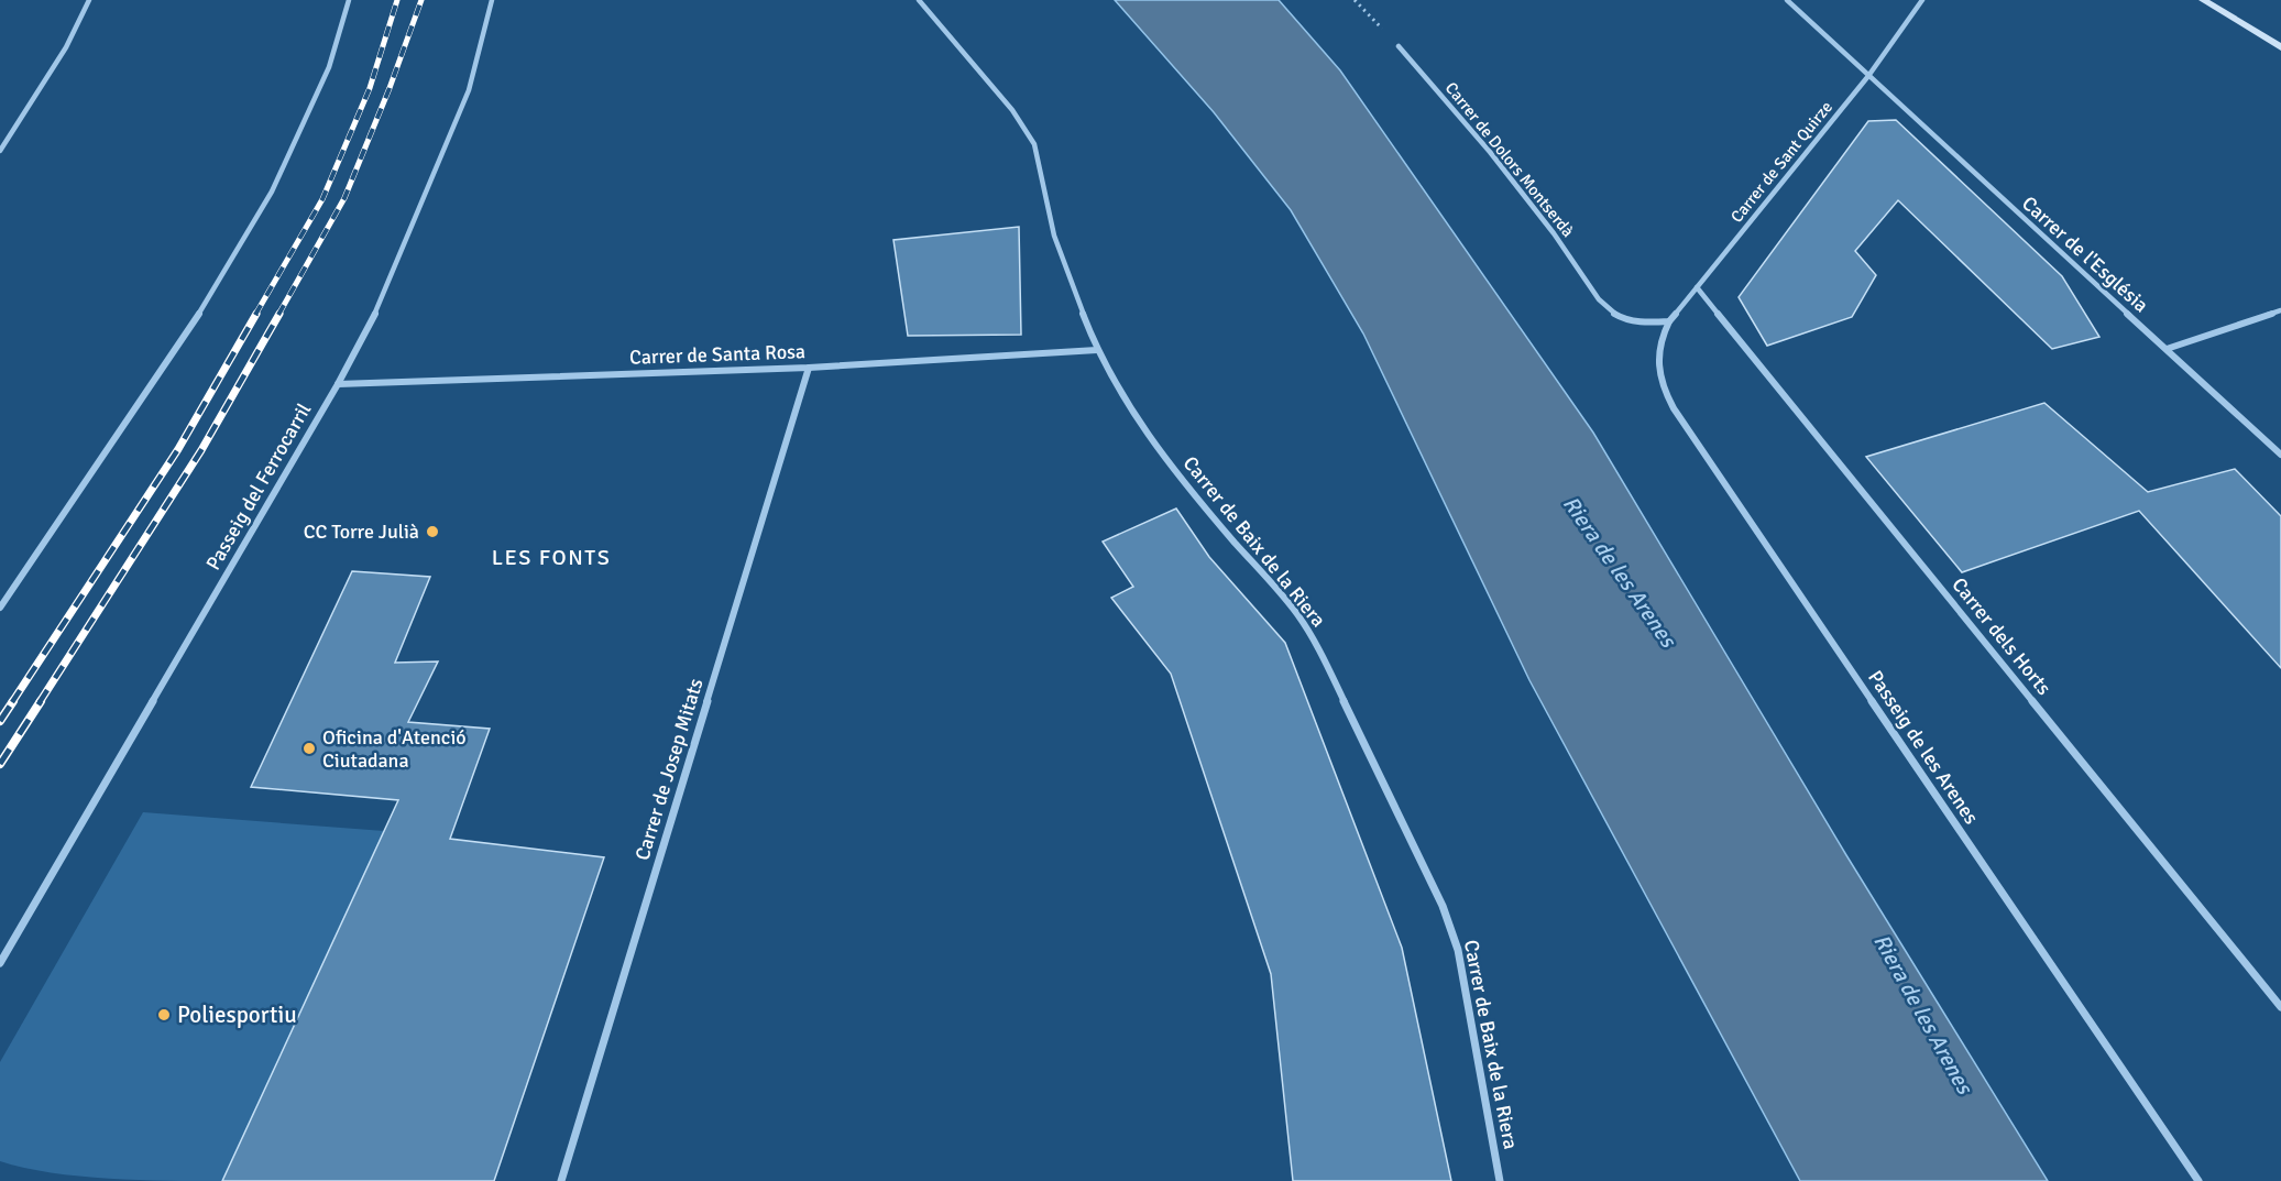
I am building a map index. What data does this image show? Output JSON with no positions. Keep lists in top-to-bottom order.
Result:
{
  "streets": {
    "street": [
      "Carrer de Dolors Montserdà",
      "Carrer de Sant Quirze",
      "Carrer de l'Església",
      "Carrer de Santa Rosa",
      "Passeig del Ferrocarril",
      "Carrer de Baix de la Riera",
      "Carrer dels Horts",
      "Passeig de les Arenes",
      "Carrer de Josep Mitats"
    ]
  },
  "crossings": [
    ["Carrer de Dolors Montserdà", "Carrer de Sant Quirze"],
    ["Carrer de Dolors Montserdà", "Passeig de les Arenes"],
    ["Carrer de Sant Quirze", "Carrer de l'Església"],
    ["Carrer de Sant Quirze", "Carrer dels Horts"],
    ["Carrer de Sant Quirze", "Passeig de les Arenes"],
    ["Carrer de Santa Rosa", "Passeig del Ferrocarril"],
    ["Carrer de Santa Rosa", "Carrer de Baix de la Riera"],
    ["Carrer de Santa Rosa", "Carrer de Josep Mitats"]
  ],
  "districts": ["LES FONTS"],
  "water": ["Riera de les Arenes"],
  "places": ["CC Torre Julià", "Oficina d'Atenció Ciutadana", "Poliesportiu"]
}
